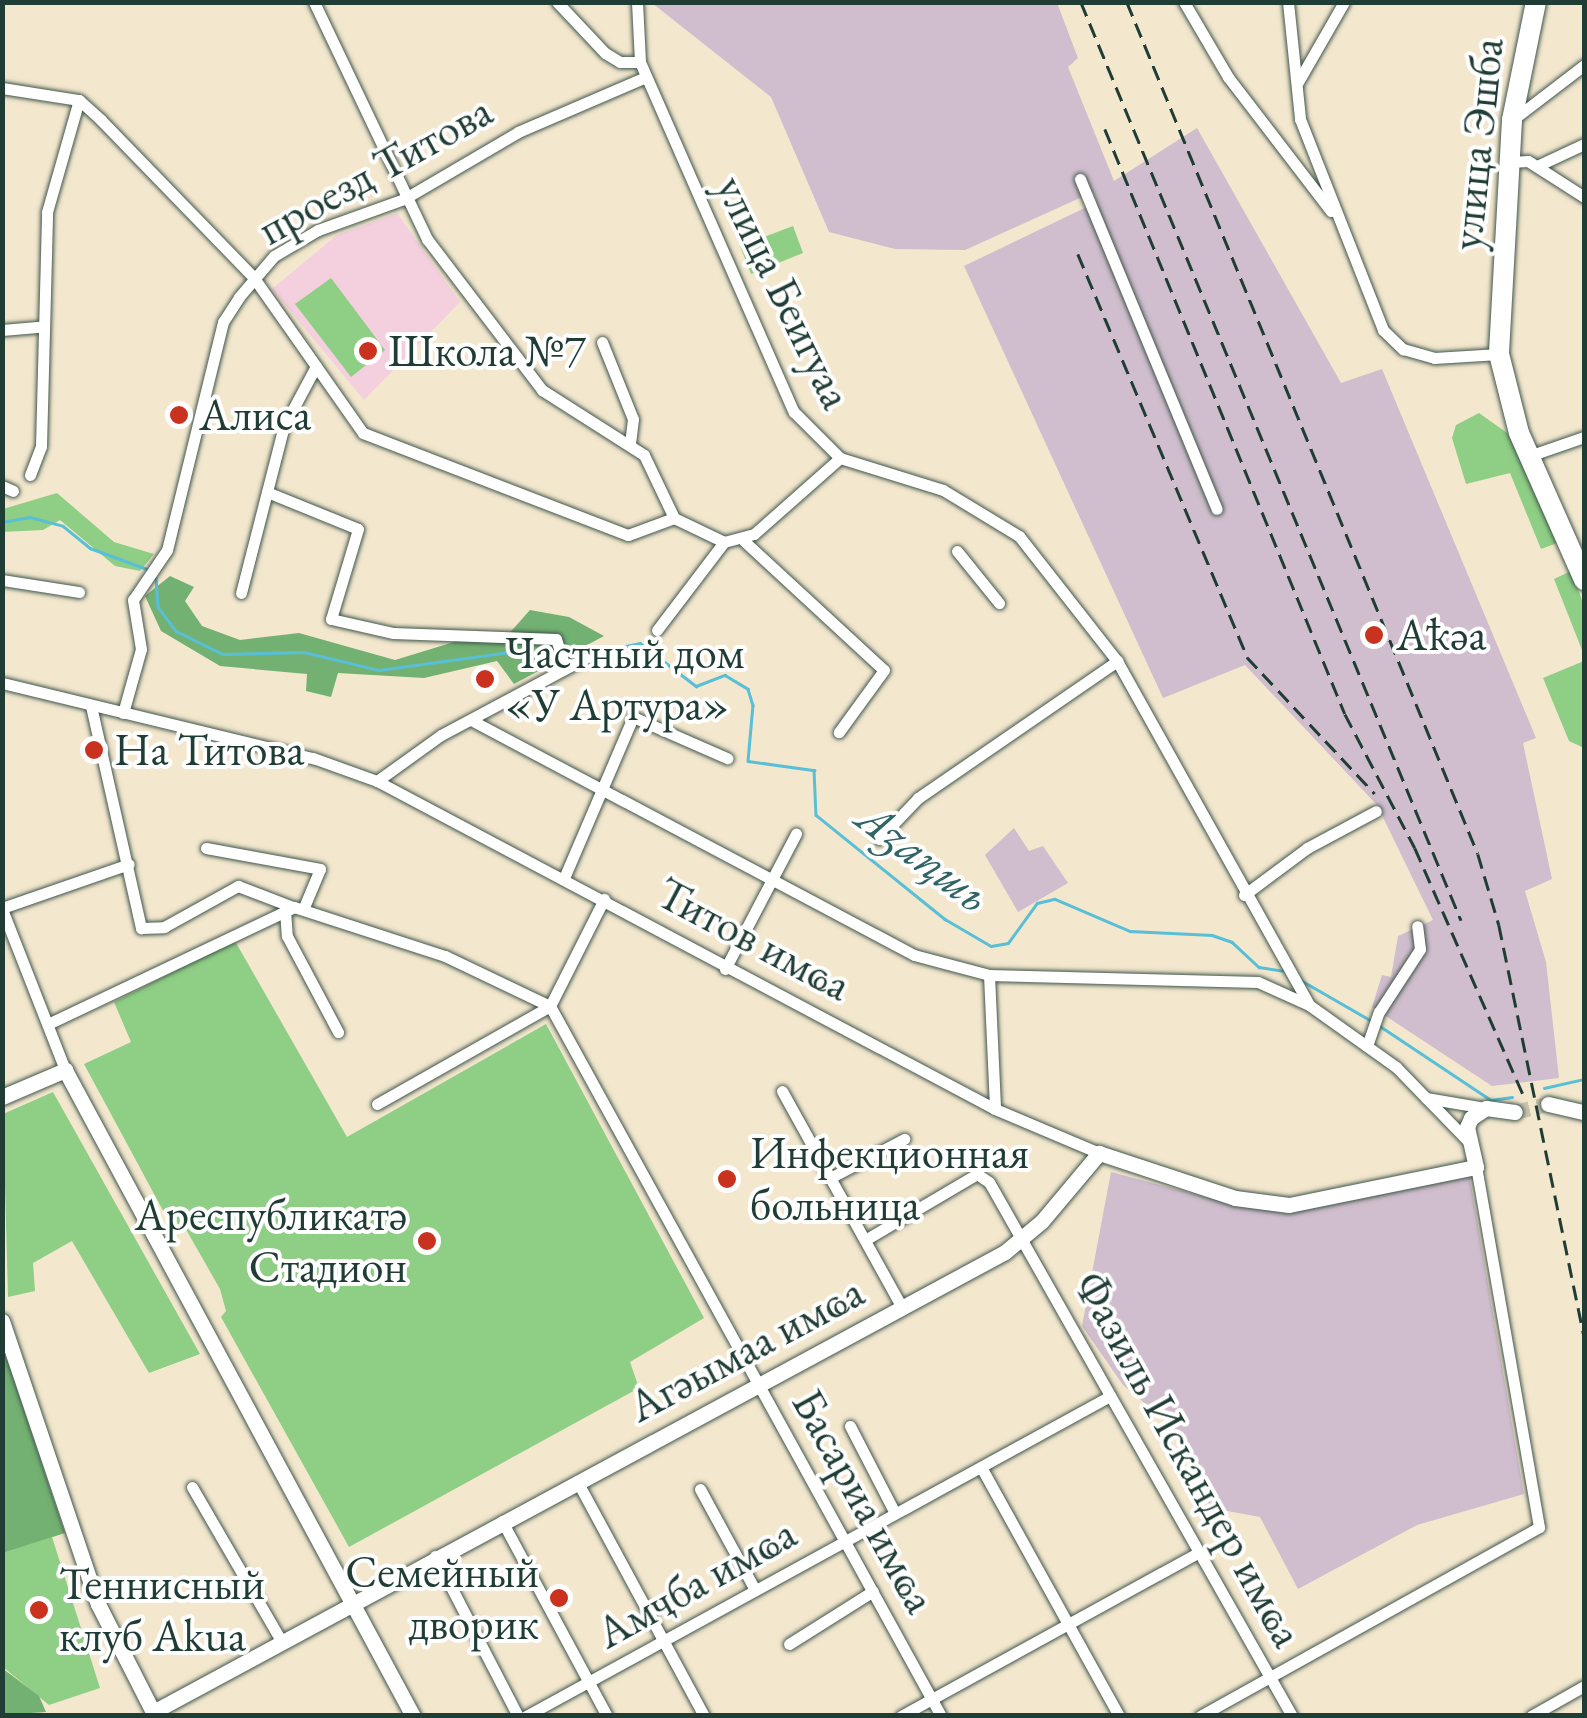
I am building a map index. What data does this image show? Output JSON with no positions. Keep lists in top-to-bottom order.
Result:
{
  "streets": {
    "highway": ["улица Эшба"],
    "street": [
      "проезд Титова",
      "улица Беигуаа",
      "Титов имҩа",
      "Агәымаа имҩа",
      "Фазиль Искандер имҩа",
      "Басариа имҩа",
      "Амҷба имҩа"
    ]
  },
  "crossings": [
    ["проезд Титова", "улица Беигуаа"],
    ["проезд Титова", "Титов имҩа"],
    ["Титов имҩа", "Агәымаа имҩа"],
    ["Агәымаа имҩа", "Фазиль Искандер имҩа"],
    ["Агәымаа имҩа", "Басариа имҩа"],
    ["Фазиль Искандер имҩа", "Амҷба имҩа"],
    ["Басариа имҩа", "Амҷба имҩа"]
  ],
  "water": ["Аӡаԥшь"],
  "places": [
    "Школа №7",
    "Алиса",
    "Аҟəа",
    "Частный дом «У Артура»",
    "На Титова",
    "Инфекционная больница",
    "Ареспубликатә Стадион",
    "Семейный дворик",
    "Теннисный клуб Akua"
  ]
}
